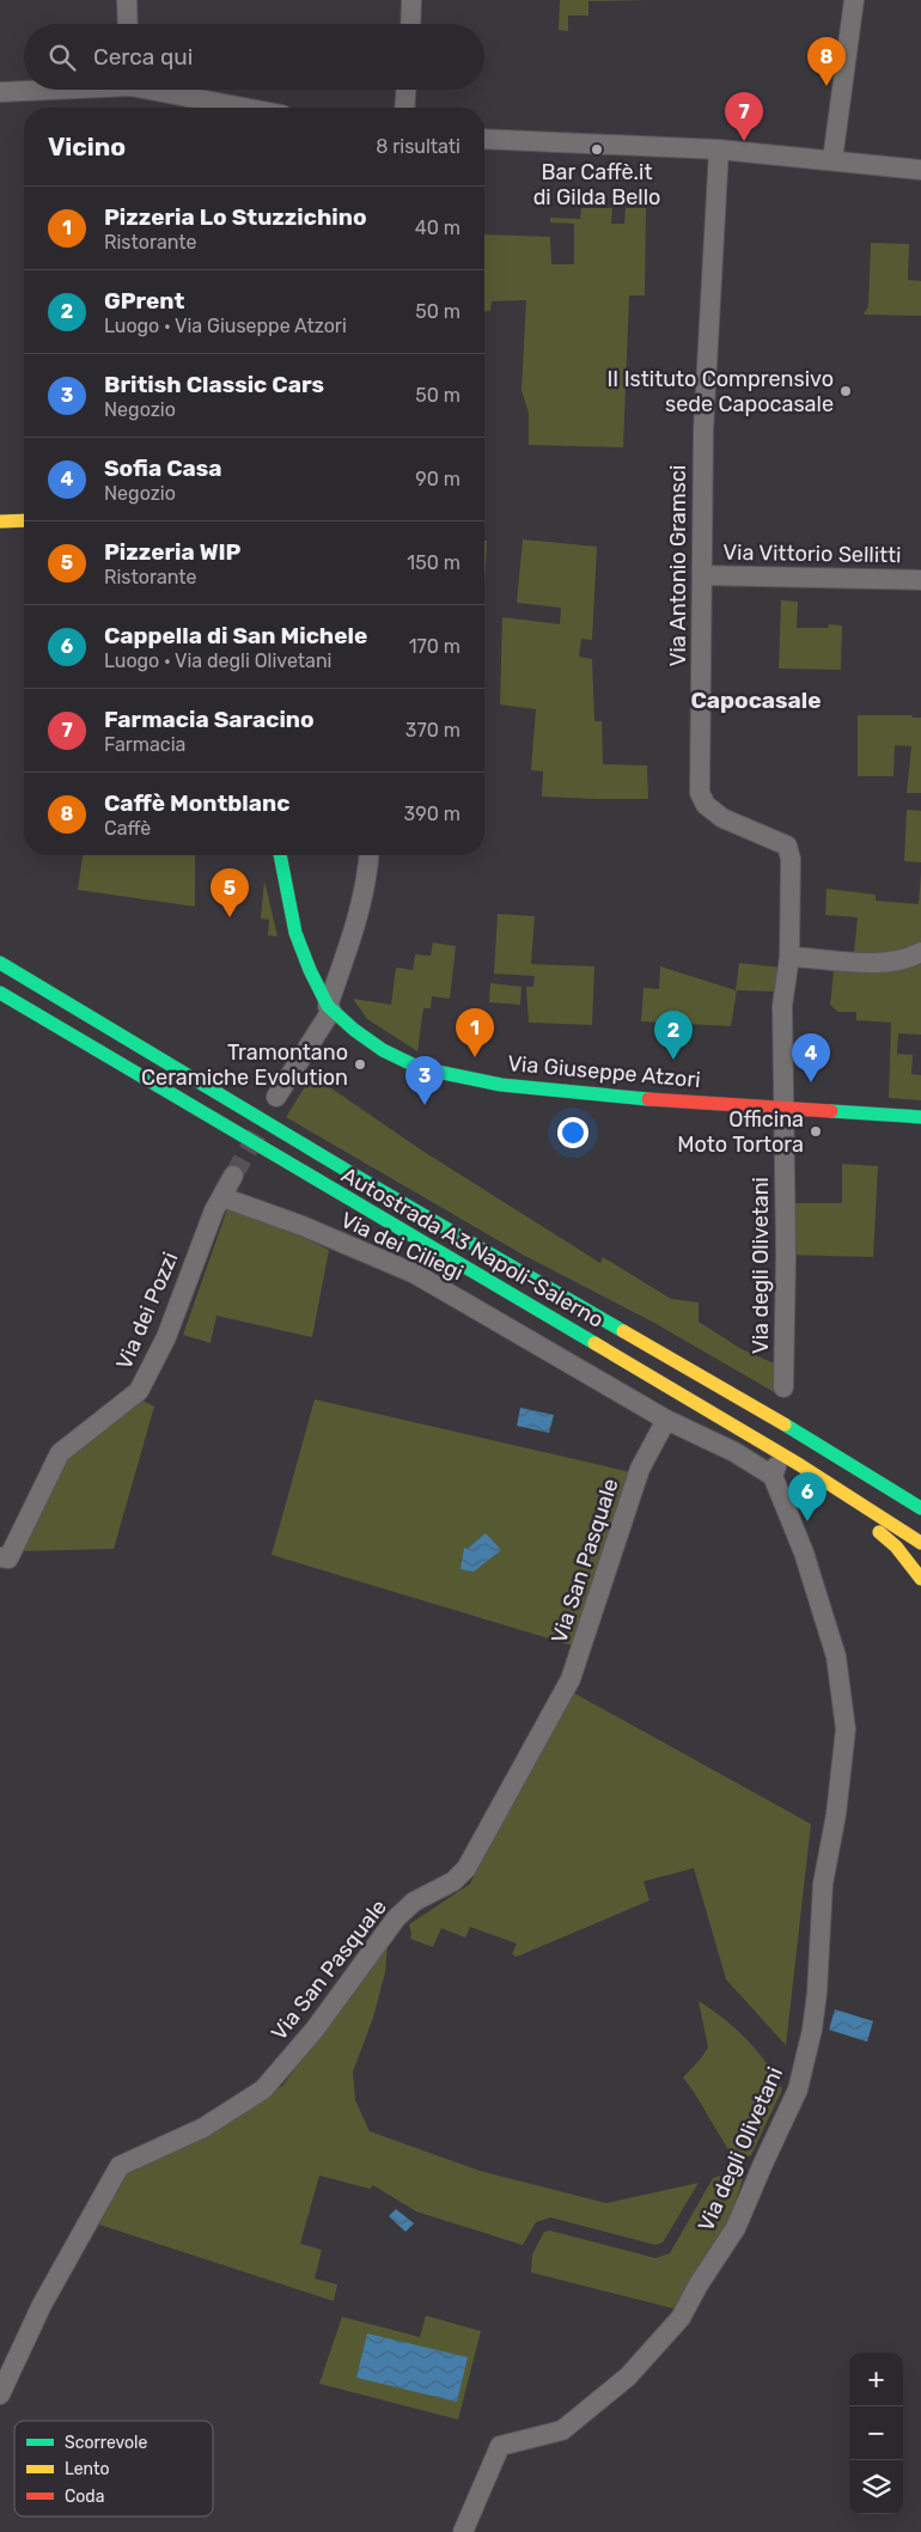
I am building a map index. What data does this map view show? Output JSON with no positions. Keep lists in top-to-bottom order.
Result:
{
  "streets": {
    "main road": ["Via Giuseppe Atzori", "Autostrada A3 Napoli-Salerno"],
    "street": [
      "Via Vittorio Sellitti",
      "Via Antonio Gramsci",
      "Via dei Ciliegi",
      "Via degli Olivetani",
      "Via dei Pozzi",
      "Via San Pasquale"
    ]
  },
  "crossings": [
    ["Via Vittorio Sellitti", "Via Antonio Gramsci"],
    ["Via Antonio Gramsci", "Via Giuseppe Atzori"],
    ["Via Antonio Gramsci", "Via degli Olivetani"],
    ["Via Giuseppe Atzori", "Via degli Olivetani"],
    ["Via dei Ciliegi", "Via degli Olivetani"],
    ["Via dei Ciliegi", "Via dei Pozzi"],
    ["Via dei Ciliegi", "Via San Pasquale"]
  ],
  "districts": ["Capocasale"],
  "places": [
    "Bar Caffè.it di Gilda Bello",
    "II Istituto Comprensivo sede Capocasale",
    "Tramontano Ceramiche Evolution",
    "Officina Moto Tortora"
  ],
  "legend": ["Scorrevole", "Lento", "Coda"],
  "page": {
    "search": "Cerca qui",
    "pins": [
      "8",
      "7",
      "5",
      "1",
      "2",
      "4",
      "3",
      "6"
    ],
    "heading": ["Vicino", "8 risultati"],
    "list": [
      {
        "mark": "1",
        "name": "Pizzeria Lo Stuzzichino",
        "note": "Ristorante",
        "value": "40 m"
      },
      {
        "mark": "2",
        "name": "GPrent",
        "note": "Luogo · Via Giuseppe Atzori",
        "value": "50 m"
      },
      {
        "mark": "3",
        "name": "British Classic Cars",
        "note": "Negozio",
        "value": "50 m"
      },
      {
        "mark": "4",
        "name": "Sofia Casa",
        "note": "Negozio",
        "value": "90 m"
      },
      {
        "mark": "5",
        "name": "Pizzeria WIP",
        "note": "Ristorante",
        "value": "150 m"
      },
      {
        "mark": "6",
        "name": "Cappella di San Michele",
        "note": "Luogo · Via degli Olivetani",
        "value": "170 m"
      },
      {
        "mark": "7",
        "name": "Farmacia Saracino",
        "note": "Farmacia",
        "value": "370 m"
      },
      {
        "mark": "8",
        "name": "Caffè Montblanc",
        "note": "Caffè",
        "value": "390 m"
      }
    ],
    "map_buttons": ["+", "−"]
  }
}
